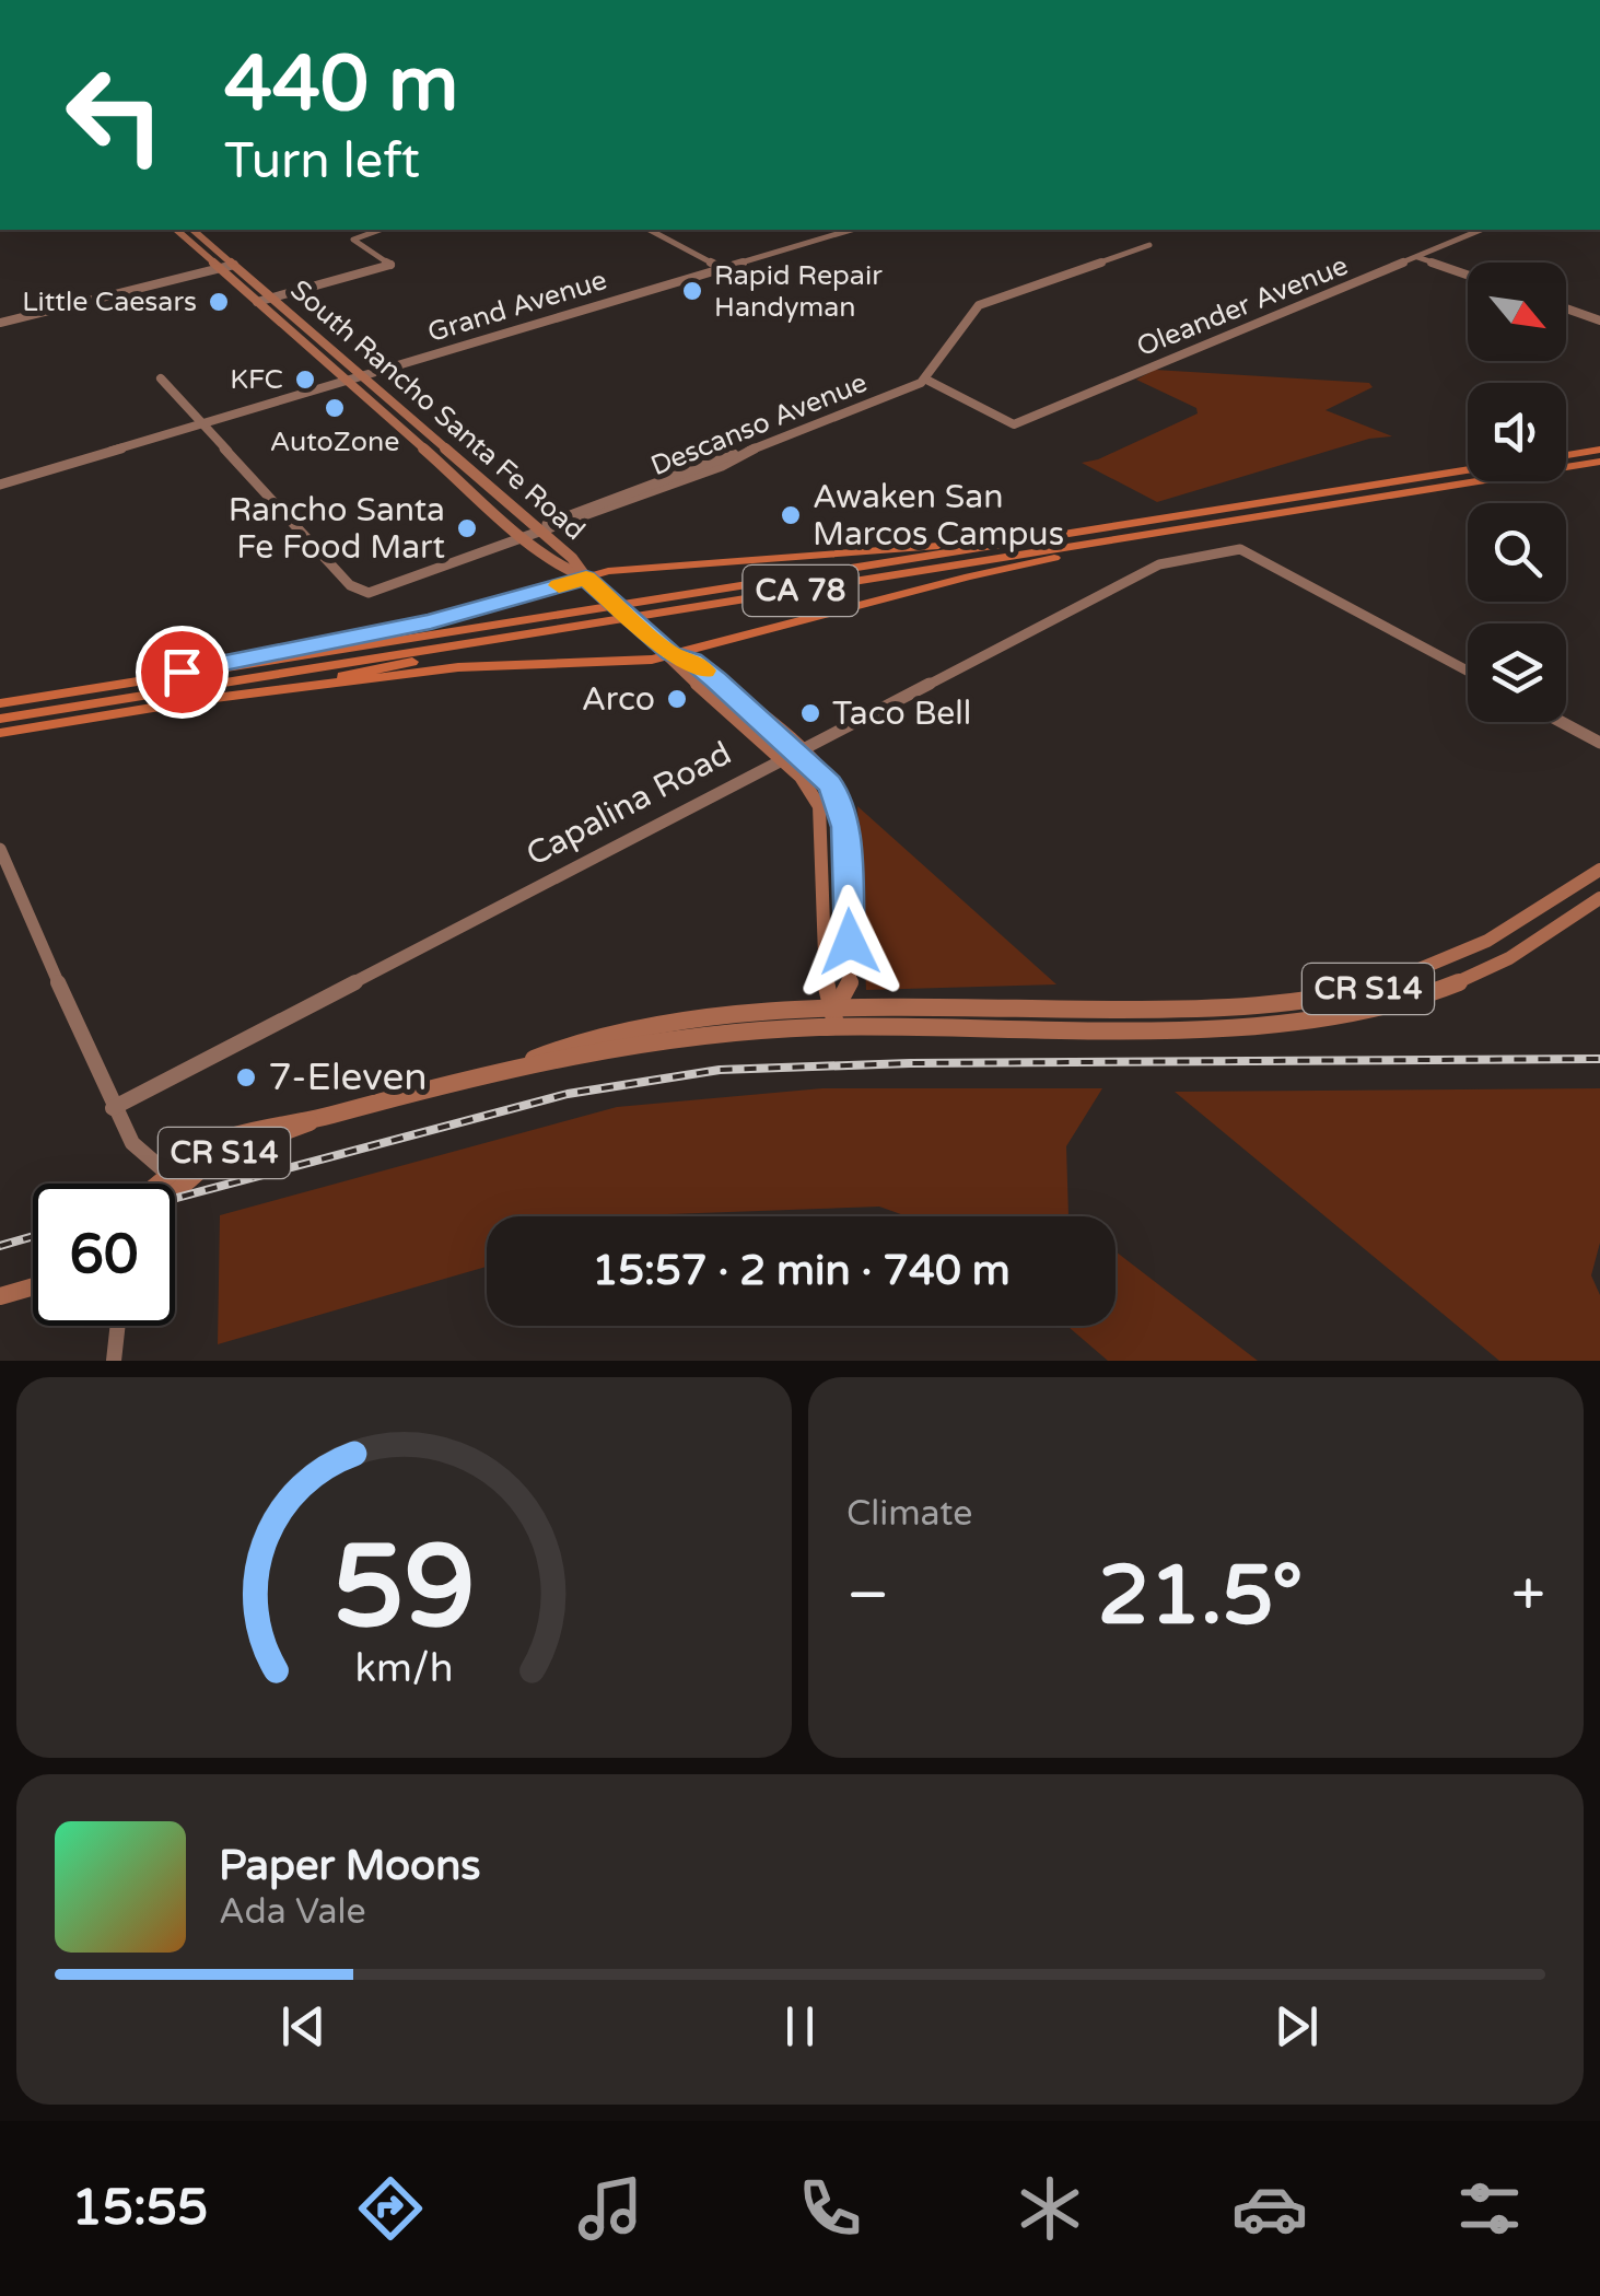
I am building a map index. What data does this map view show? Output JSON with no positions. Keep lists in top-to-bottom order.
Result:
{
  "streets": {
    "highway": ["CA 78"],
    "main road": ["South Rancho Santa Fe Road", "CR S14"],
    "street": [
      "Grand Avenue",
      "Oleander Avenue",
      "Descanso Avenue",
      "Capalina Road"
    ]
  },
  "crossings": [
    ["Grand Avenue", "South Rancho Santa Fe Road"],
    ["Grand Avenue", "Descanso Avenue"],
    ["Oleander Avenue", "Descanso Avenue"],
    ["South Rancho Santa Fe Road", "Descanso Avenue"]
  ],
  "places": [
    "Rapid Repair Handyman",
    "Little Caesars",
    "KFC",
    "AutoZone",
    "Awaken San Marcos Campus",
    "Rancho Santa Fe Food Mart",
    "Arco",
    "Taco Bell",
    "7-Eleven"
  ],
  "north": "bottom right",
  "page": {
    "turn": ["440 m", "Turn left"],
    "limit": "60",
    "trip": "15:57 · 2 min · 740 m",
    "tile": "Climate",
    "heat": ["−", "21.5°", "+"],
    "song": ["Paper Moons", "Ada Vale"],
    "tabs": "15:55",
    "gauge": ["59", "km/h"]
  }
}
